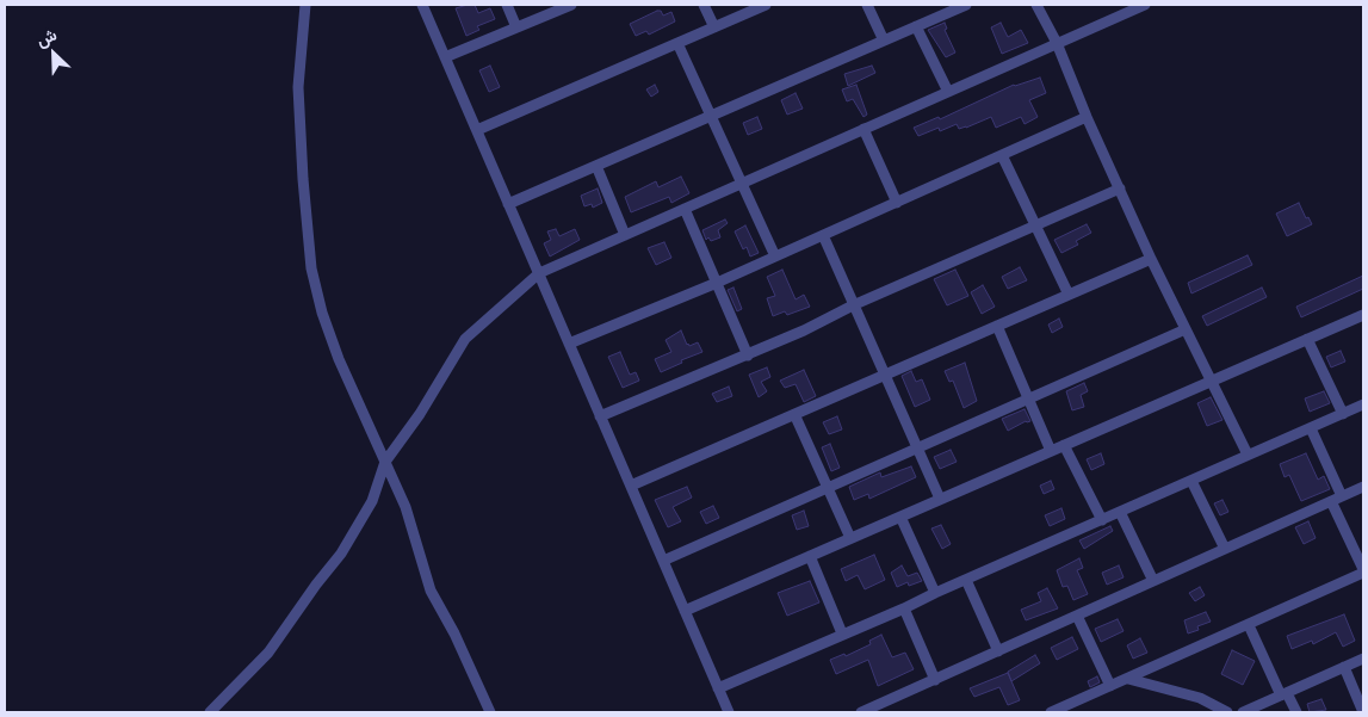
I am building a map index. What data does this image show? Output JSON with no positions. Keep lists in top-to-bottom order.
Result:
{
  "north": "top left"
}
